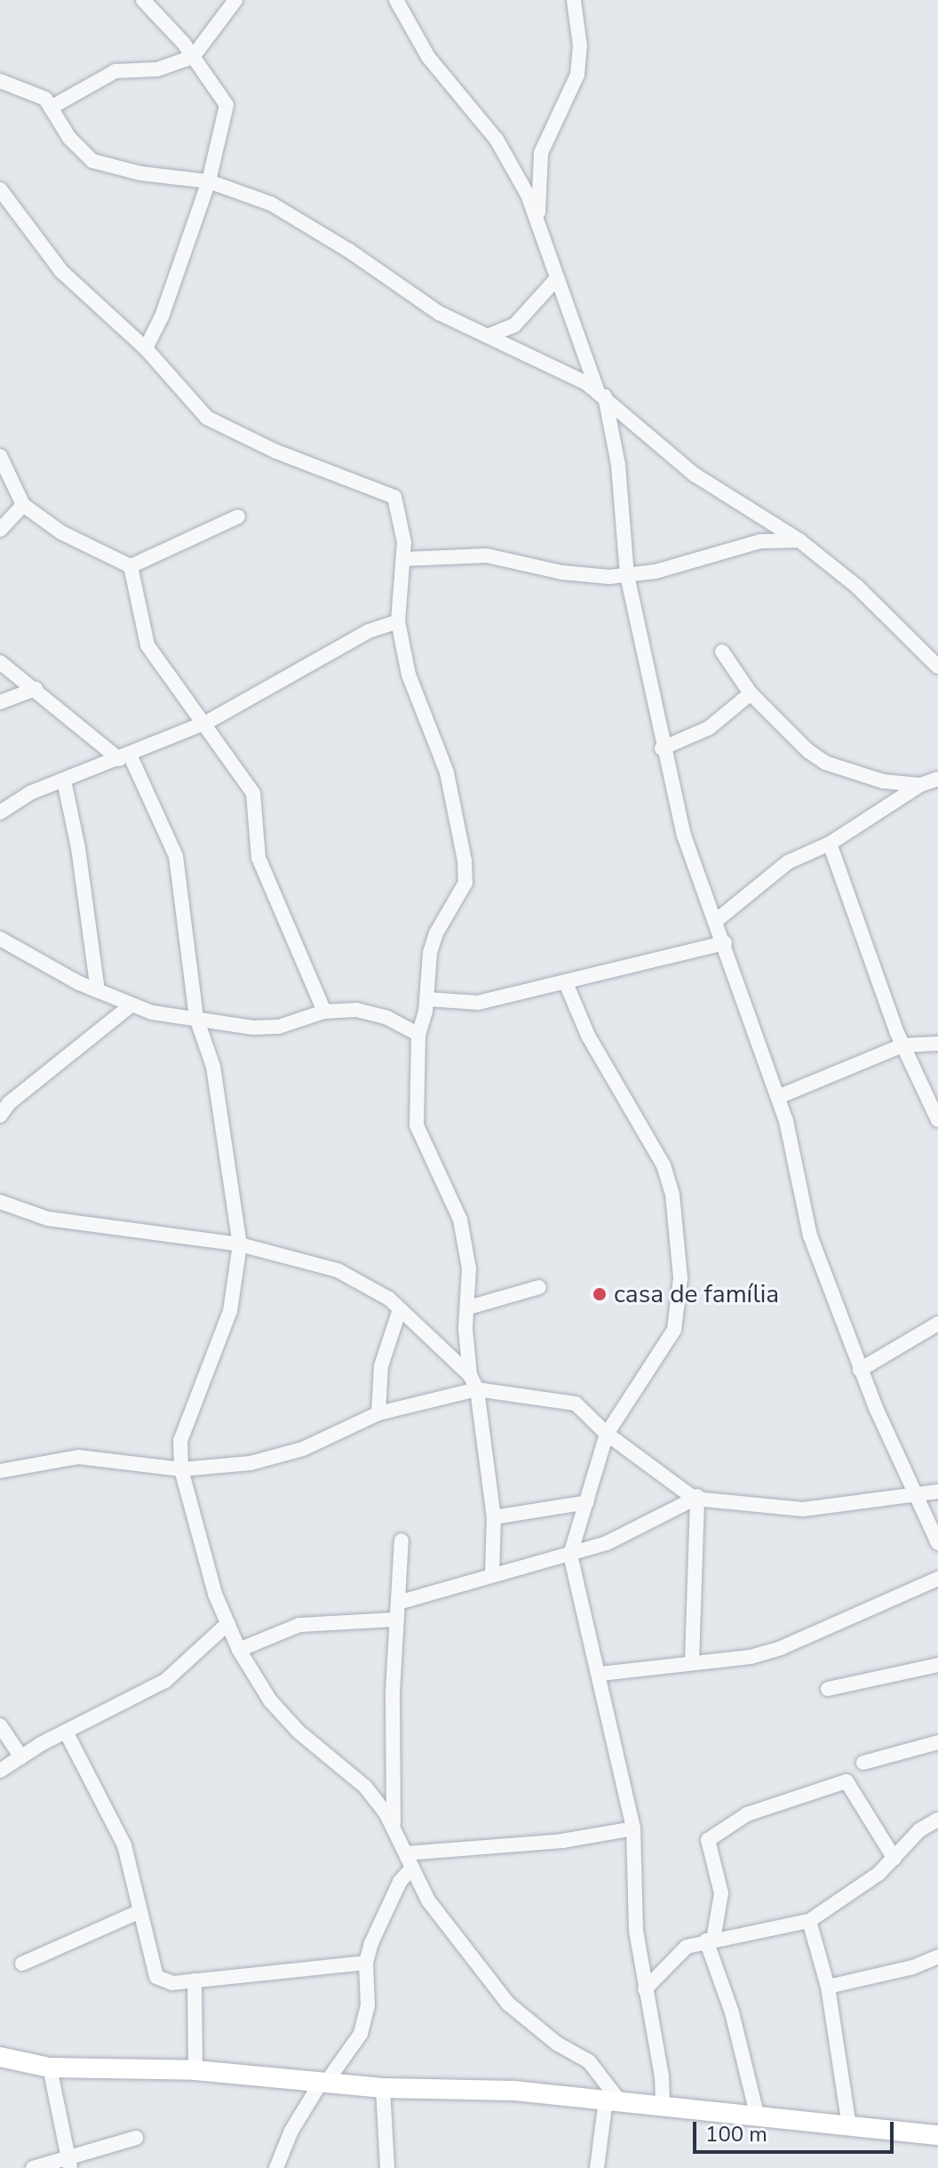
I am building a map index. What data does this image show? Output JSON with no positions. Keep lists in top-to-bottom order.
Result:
{
  "places": ["casa de família"],
  "scale_bar": "100 m"
}
